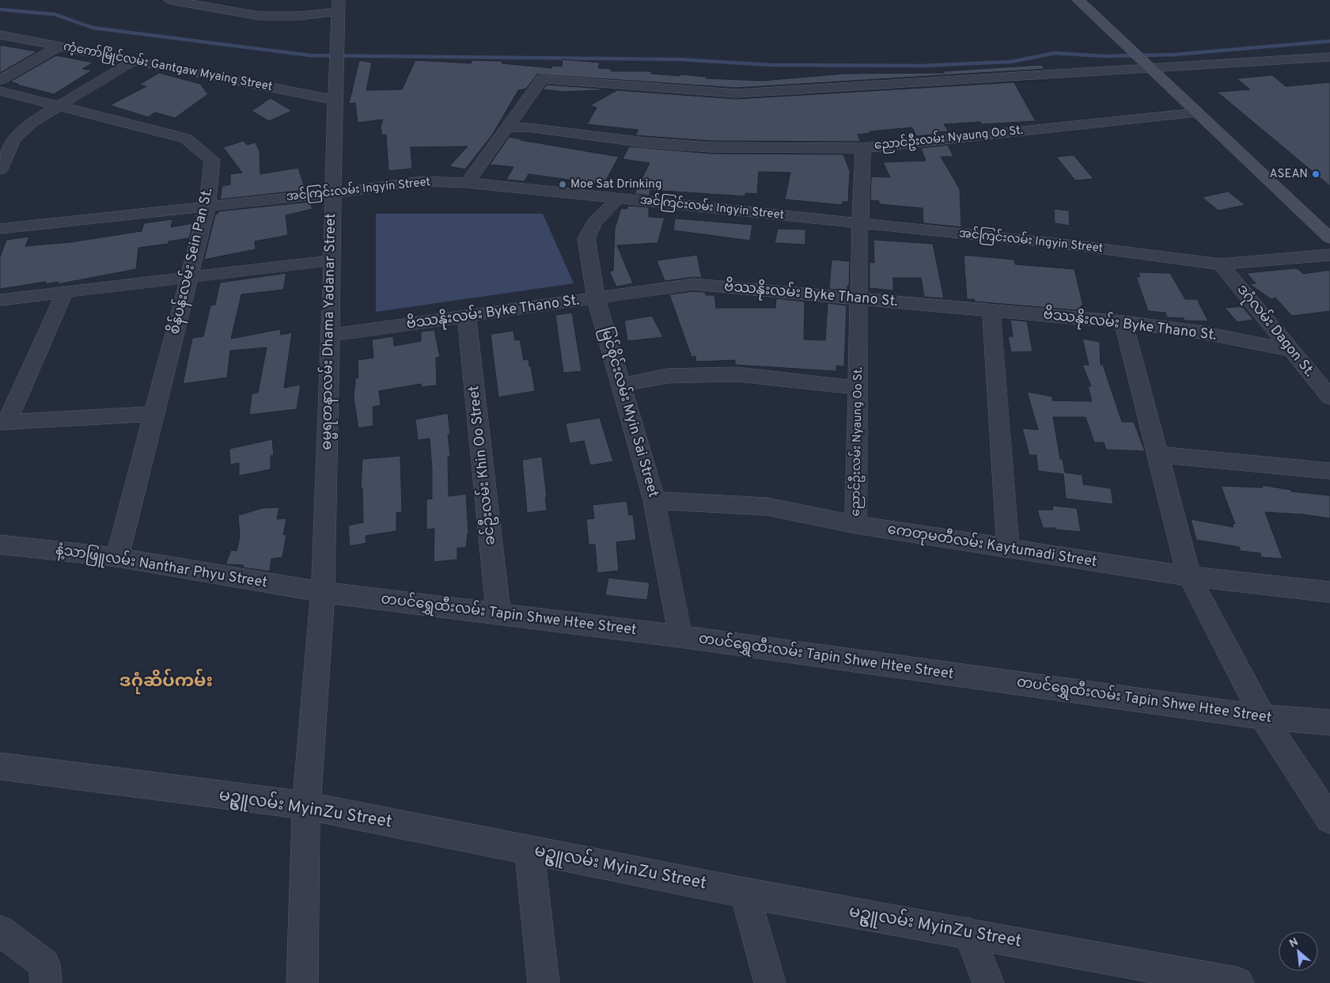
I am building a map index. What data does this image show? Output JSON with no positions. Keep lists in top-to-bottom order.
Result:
{
  "streets": {
    "street": [
      "ကံ့ကော်မြိုင်လမ်း Gantgaw Myaing Street",
      "ညောင်ဦးလမ်း Nyaung Oo St.",
      "အင်ကြင်းလမ်း Ingyin Street",
      "စိန်ပန်းလမ်း Sein Pan St.",
      "ဗိဿနိုးလမ်း Byke Thano St.",
      "ဒဂုံလမ်း Dagon St.",
      "ဓမ္မရတနာလမ်း Dhama Yadanar Street",
      "မြင်စိုင်းလမ်း Myin Sai Street",
      "ခင်ဦးလမ်း Khin Oo Street",
      "ကေတုမတီလမ်း Kaytumadi Street",
      "နံ့သာဖြူလမ်း Nanthar Phyu Street",
      "တပင်ရွှေထီးလမ်း Tapin Shwe Htee Street",
      "မဥ္ဇူလမ်း MyinZu Street"
    ]
  },
  "crossings": [
    ["ကံ့ကော်မြိုင်လမ်း Gantgaw Myaing Street", "ဓမ္မရတနာလမ်း Dhama Yadanar Street"],
    ["ညောင်ဦးလမ်း Nyaung Oo St.", "အင်ကြင်းလမ်း Ingyin Street"],
    ["ညောင်ဦးလမ်း Nyaung Oo St.", "ဗိဿနိုးလမ်း Byke Thano St."],
    ["ညောင်ဦးလမ်း Nyaung Oo St.", "ကေတုမတီလမ်း Kaytumadi Street"],
    ["အင်ကြင်းလမ်း Ingyin Street", "စိန်ပန်းလမ်း Sein Pan St."],
    ["အင်ကြင်းလမ်း Ingyin Street", "ဒဂုံလမ်း Dagon St."],
    ["အင်ကြင်းလမ်း Ingyin Street", "ဓမ္မရတနာလမ်း Dhama Yadanar Street"],
    ["အင်ကြင်းလမ်း Ingyin Street", "မြင်စိုင်းလမ်း Myin Sai Street"],
    ["စိန်ပန်းလမ်း Sein Pan St.", "နံ့သာဖြူလမ်း Nanthar Phyu Street"],
    ["ဗိဿနိုးလမ်း Byke Thano St.", "ဒဂုံလမ်း Dagon St."],
    ["ဗိဿနိုးလမ်း Byke Thano St.", "ဓမ္မရတနာလမ်း Dhama Yadanar Street"],
    ["ဗိဿနိုးလမ်း Byke Thano St.", "မြင်စိုင်းလမ်း Myin Sai Street"],
    ["ဗိဿနိုးလမ်း Byke Thano St.", "ခင်ဦးလမ်း Khin Oo Street"],
    ["ဓမ္မရတနာလမ်း Dhama Yadanar Street", "နံ့သာဖြူလမ်း Nanthar Phyu Street"],
    ["ဓမ္မရတနာလမ်း Dhama Yadanar Street", "တပင်ရွှေထီးလမ်း Tapin Shwe Htee Street"],
    ["ဓမ္မရတနာလမ်း Dhama Yadanar Street", "မဥ္ဇူလမ်း MyinZu Street"],
    ["မြင်စိုင်းလမ်း Myin Sai Street", "ကေတုမတီလမ်း Kaytumadi Street"],
    ["မြင်စိုင်းလမ်း Myin Sai Street", "တပင်ရွှေထီးလမ်း Tapin Shwe Htee Street"],
    ["ခင်ဦးလမ်း Khin Oo Street", "တပင်ရွှေထီးလမ်း Tapin Shwe Htee Street"],
    ["နံ့သာဖြူလမ်း Nanthar Phyu Street", "တပင်ရွှေထီးလမ်း Tapin Shwe Htee Street"]
  ],
  "districts": ["ဒဂုံဆိပ်ကမ်း"],
  "places": ["ASEAN", "Moe Sat Drinking"],
  "north": "top left"
}
